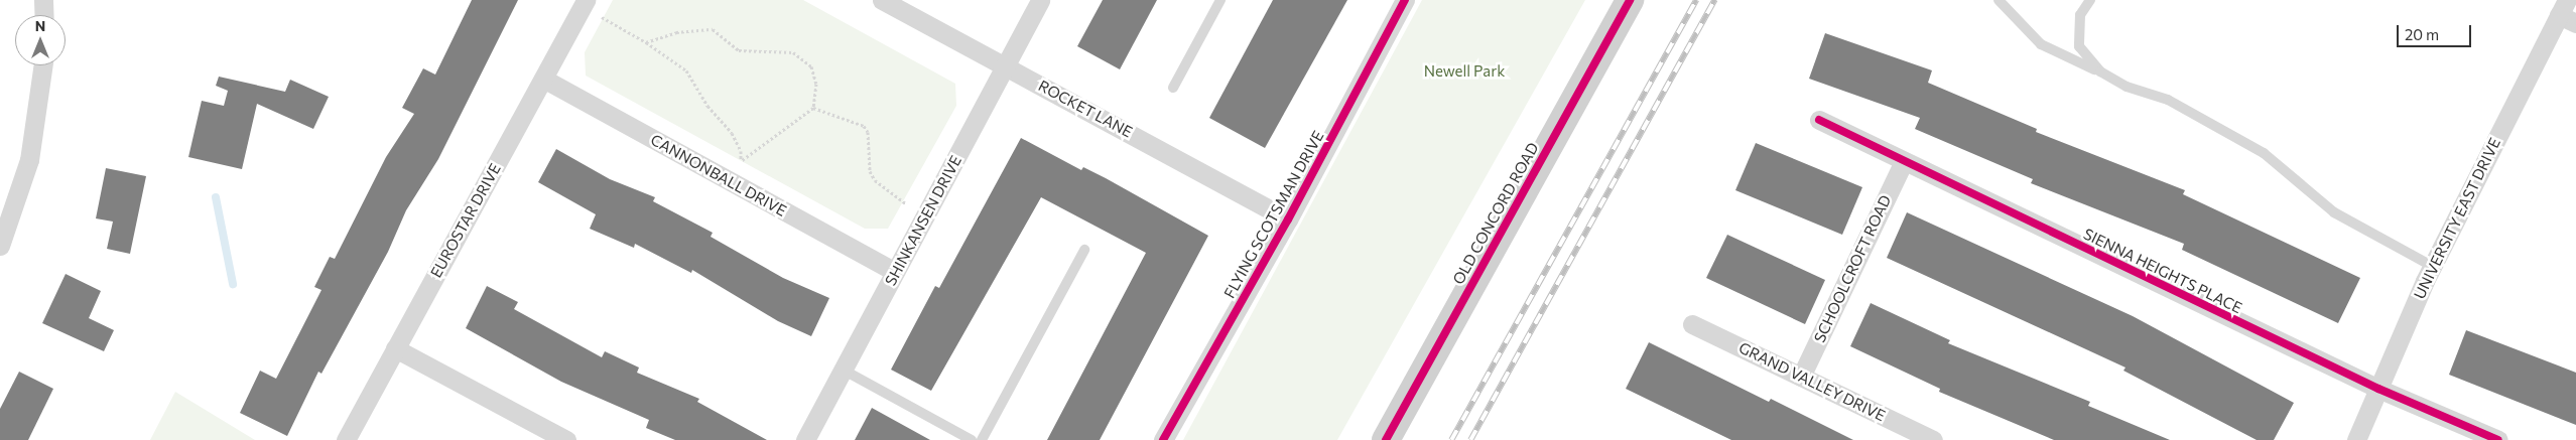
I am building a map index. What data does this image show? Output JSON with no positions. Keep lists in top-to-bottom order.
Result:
{
  "streets": {
    "street": [
      "ROCKET LANE",
      "CANNONBALL DRIVE",
      "OLD CONCORD ROAD",
      "FLYING SCOTSMAN DRIVE",
      "UNIVERSITY EAST DRIVE",
      "EUROSTAR DRIVE",
      "SHINKANSEN DRIVE",
      "SCHOOLCROFT ROAD",
      "SIENNA HEIGHTS PLACE",
      "GRAND VALLEY DRIVE"
    ]
  },
  "crossings": [
    ["ROCKET LANE", "FLYING SCOTSMAN DRIVE"],
    ["ROCKET LANE", "SHINKANSEN DRIVE"],
    ["CANNONBALL DRIVE", "EUROSTAR DRIVE"],
    ["CANNONBALL DRIVE", "SHINKANSEN DRIVE"],
    ["UNIVERSITY EAST DRIVE", "SIENNA HEIGHTS PLACE"],
    ["SCHOOLCROFT ROAD", "SIENNA HEIGHTS PLACE"],
    ["SCHOOLCROFT ROAD", "GRAND VALLEY DRIVE"]
  ],
  "parks": ["Newell Park"],
  "scale_bar": "20 m",
  "north": "top"
}
